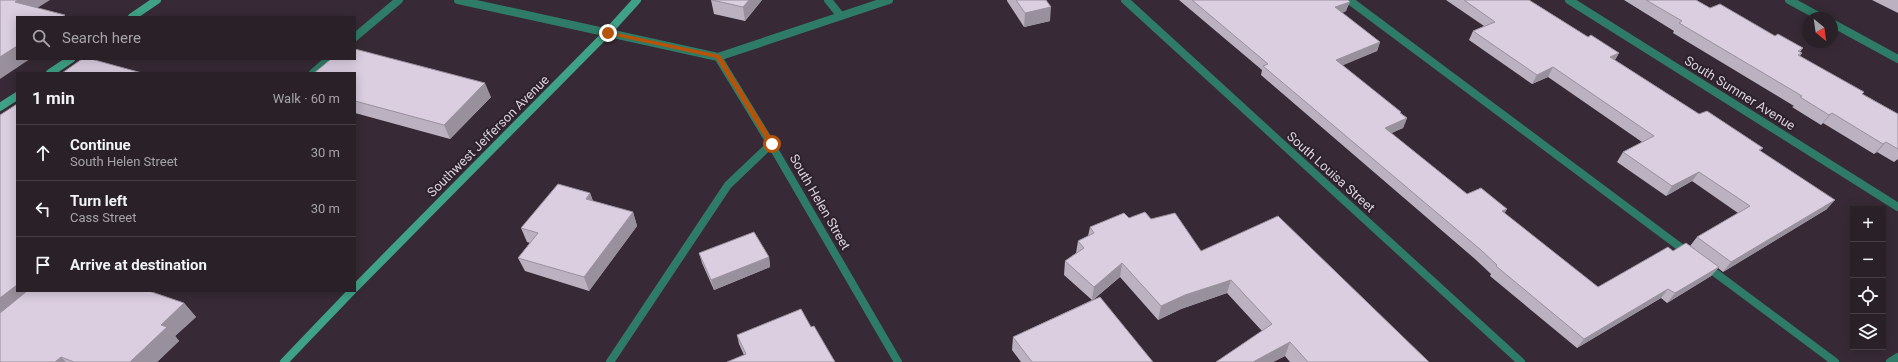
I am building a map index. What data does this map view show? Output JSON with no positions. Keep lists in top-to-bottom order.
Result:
{
  "streets": {
    "main road": ["Southwest Jefferson Avenue"],
    "street": ["South Sumner Avenue", "South Louisa Street", "South Helen Street"]
  },
  "north": "bottom right",
  "page": {
    "search": "Search here",
    "heading": ["1 min", "Walk · 60 m"],
    "list": [
      ["Continue", "South Helen Street", "30 m"],
      ["Turn left", "Cass Street", "30 m"],
      "Arrive at destination"
    ],
    "map_buttons": ["+", "−"]
  }
}
